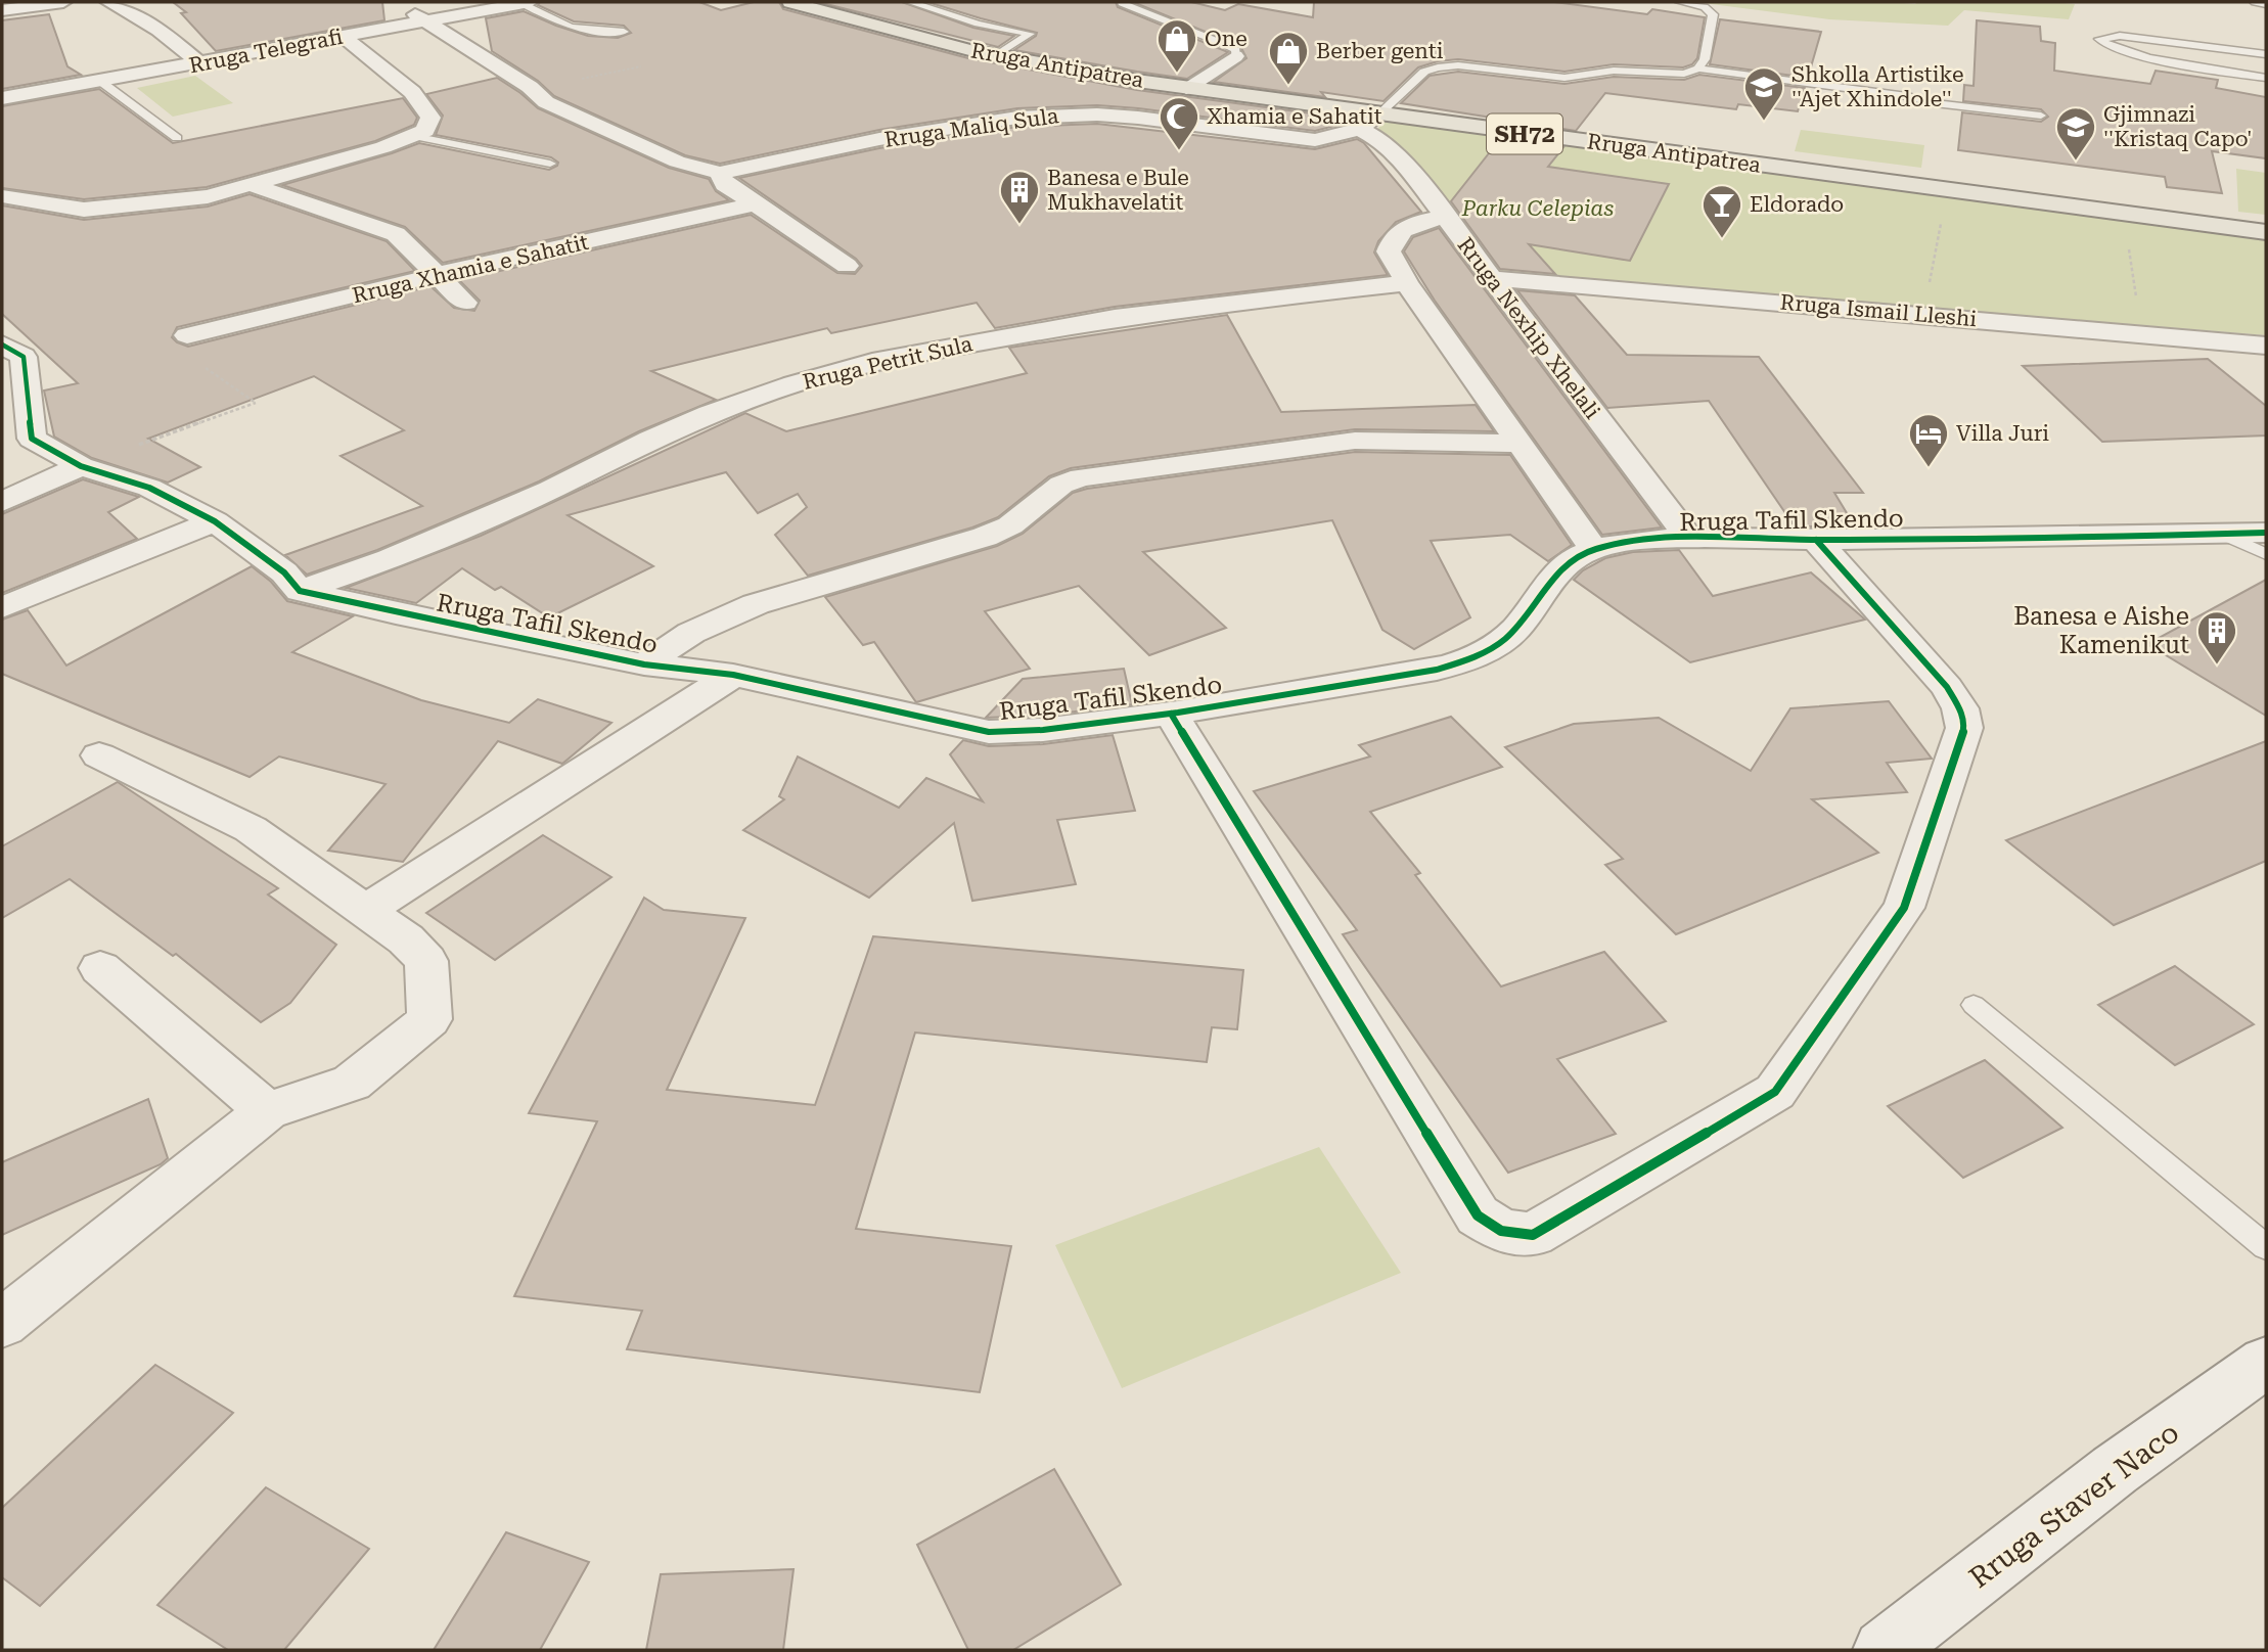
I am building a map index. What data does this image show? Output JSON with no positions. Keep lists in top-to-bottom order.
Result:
{
  "streets": {
    "main road": ["Rruga Antipatrea", "SH72"],
    "street": [
      "Rruga Telegrafi",
      "Rruga Maliq Sula",
      "Rruga Xhamia e Sahatit",
      "Rruga Ismail Lleshi",
      "Rruga Nexhip Xhelali",
      "Rruga Petrit Sula",
      "Rruga Tafil Skendo",
      "Rruga Staver Naco"
    ]
  },
  "crossings": [
    ["Rruga Antipatrea", "Rruga Maliq Sula"],
    ["Rruga Antipatrea", "Rruga Nexhip Xhelali"],
    ["Rruga Maliq Sula", "Rruga Nexhip Xhelali"],
    ["Rruga Ismail Lleshi", "Rruga Nexhip Xhelali"],
    ["Rruga Nexhip Xhelali", "Rruga Tafil Skendo"],
    ["Rruga Petrit Sula", "Rruga Tafil Skendo"]
  ],
  "parks": ["Parku Celepias"],
  "places": {
    "shop": ["One", "Berber genti"],
    "school or university": ["Shkolla Artistike ''Ajet Xhindole''", "Gjimnazi ''Kristaq Capo'"],
    "mosque": ["Xhamia e Sahatit"],
    "building": ["Banesa e Bule Mukhavelatit", "Banesa e Aishe Kamenikut"],
    "bar": ["Eldorado"],
    "hotel": ["Villa Juri"]
  }
}
